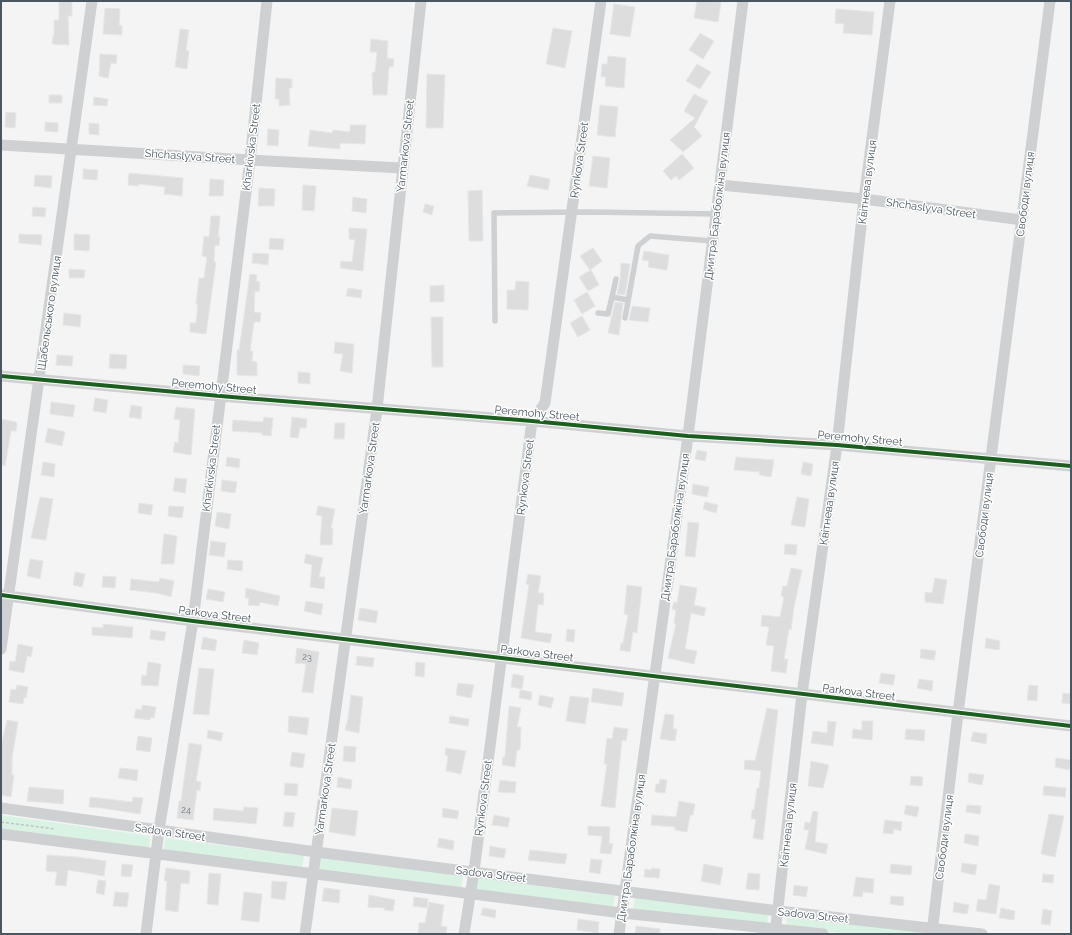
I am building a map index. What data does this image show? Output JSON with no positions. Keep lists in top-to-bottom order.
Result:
{
  "streets": {
    "street": [
      "Yarmarkova Street",
      "Kharkivska Street",
      "Shchaslyva Street",
      "Rynkova Street",
      "Квітнева вулиця",
      "Свободи вулиця",
      "Дмитра Бараболкіна вулиця",
      "Щабельського вулиця",
      "Peremohy Street",
      "Parkova Street",
      "Sadova Street"
    ]
  },
  "crossings": [
    ["Yarmarkova Street", "Shchaslyva Street"],
    ["Yarmarkova Street", "Peremohy Street"],
    ["Yarmarkova Street", "Parkova Street"],
    ["Yarmarkova Street", "Sadova Street"],
    ["Kharkivska Street", "Shchaslyva Street"],
    ["Kharkivska Street", "Peremohy Street"],
    ["Kharkivska Street", "Parkova Street"],
    ["Kharkivska Street", "Sadova Street"],
    ["Shchaslyva Street", "Квітнева вулиця"],
    ["Shchaslyva Street", "Свободи вулиця"],
    ["Shchaslyva Street", "Дмитра Бараболкіна вулиця"],
    ["Shchaslyva Street", "Щабельського вулиця"],
    ["Rynkova Street", "Peremohy Street"],
    ["Rynkova Street", "Parkova Street"],
    ["Rynkova Street", "Sadova Street"],
    ["Квітнева вулиця", "Peremohy Street"],
    ["Квітнева вулиця", "Parkova Street"],
    ["Квітнева вулиця", "Sadova Street"],
    ["Свободи вулиця", "Peremohy Street"],
    ["Свободи вулиця", "Parkova Street"],
    ["Свободи вулиця", "Sadova Street"],
    ["Дмитра Бараболкіна вулиця", "Peremohy Street"],
    ["Дмитра Бараболкіна вулиця", "Parkova Street"],
    ["Дмитра Бараболкіна вулиця", "Sadova Street"],
    ["Щабельського вулиця", "Peremohy Street"],
    ["Щабельського вулиця", "Parkova Street"]
  ],
  "house_numbers": ["23", "24"]
}
